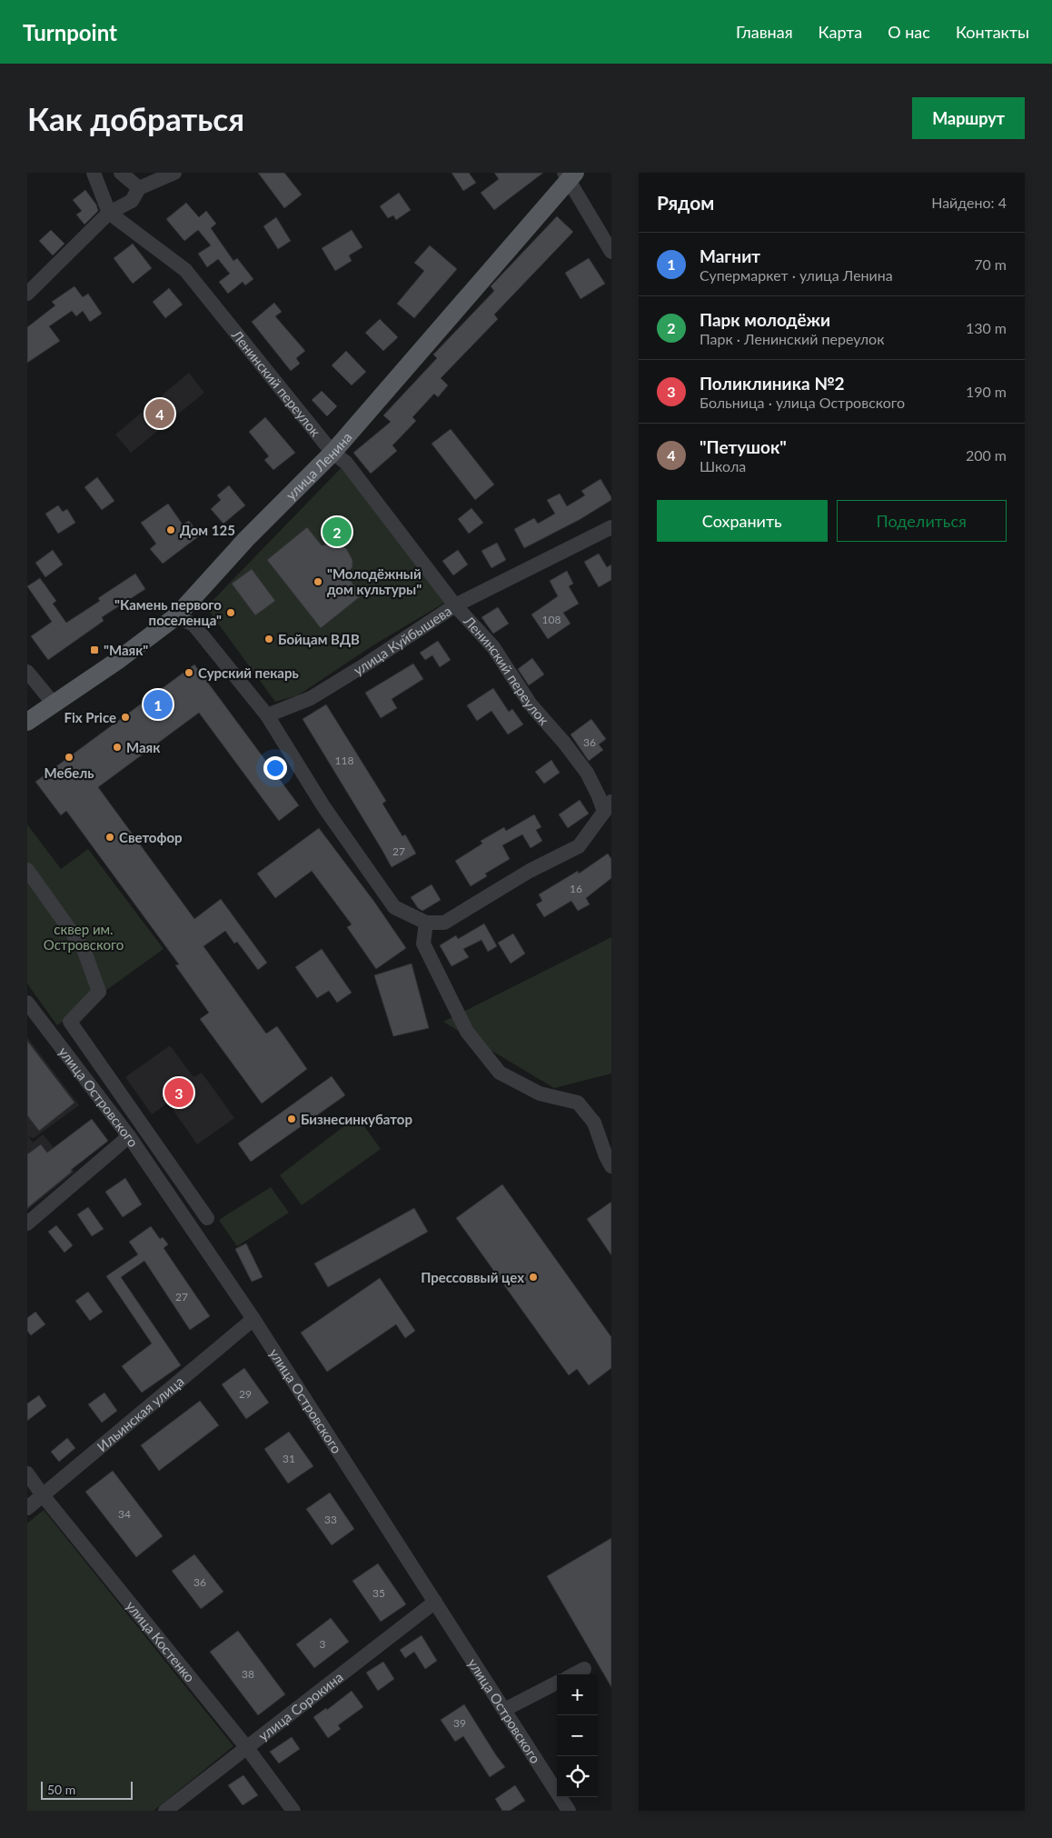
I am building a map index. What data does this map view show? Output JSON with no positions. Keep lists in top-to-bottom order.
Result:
{
  "streets": {
    "main road": ["улица Ленина"],
    "street": [
      "Ленинский переулок",
      "улица Куйбышева",
      "улица Островского",
      "Ильинская улица",
      "улица Костенко",
      "улица Сорокина"
    ]
  },
  "crossings": [
    ["Ленинский переулок", "улица Ленина"],
    ["Ленинский переулок", "улица Куйбышева"],
    ["улица Островского", "Ильинская улица"],
    ["улица Островского", "улица Сорокина"],
    ["Ильинская улица", "улица Костенко"],
    ["улица Костенко", "улица Сорокина"]
  ],
  "parks": ["сквер им. Островского"],
  "places": {
    "other": [
      "Дом 125",
      "\"Молодёжный дом культуры\"",
      "\"Камень первого поселенца\"",
      "Бойцам ВДВ",
      "Сурский пекарь",
      "Fix Price",
      "Maяк",
      "Мебель",
      "Светофор",
      "Бизнесинкубатор",
      "Прессоввый цех"
    ],
    "transit": ["\"Маяк\""]
  },
  "house_numbers": [
    "108",
    "36",
    "118",
    "27",
    "16",
    "27",
    "29",
    "31",
    "34",
    "33",
    "36",
    "35",
    "3",
    "38",
    "39"
  ],
  "scale_bar": "50 m",
  "page": {
    "header": "Turnpoint",
    "nav": [
      "Главная",
      "Карта",
      "О нас",
      "Контакты"
    ],
    "buttons": [
      "Маршрут",
      ["Сохранить", "Поделиться"]
    ],
    "title": "Как добраться",
    "heading": ["Рядом", "Найдено: 4"],
    "list": [
      {
        "mark": "1",
        "name": "Магнит",
        "note": "Супермаркет · улица Ленина",
        "value": "70 m"
      },
      {
        "mark": "2",
        "name": "Парк молодёжи",
        "note": "Парк · Ленинский переулок",
        "value": "130 m"
      },
      {
        "mark": "3",
        "name": "Поликлиника №2",
        "note": "Больница · улица Островского",
        "value": "190 m"
      },
      {
        "mark": "4",
        "name": "\"Петушок\"",
        "note": "Школа",
        "value": "200 m"
      }
    ],
    "pins": [
      "4",
      "2",
      "1",
      "3"
    ],
    "map_buttons": ["+", "−"],
    "scale": "50 m"
  }
}
